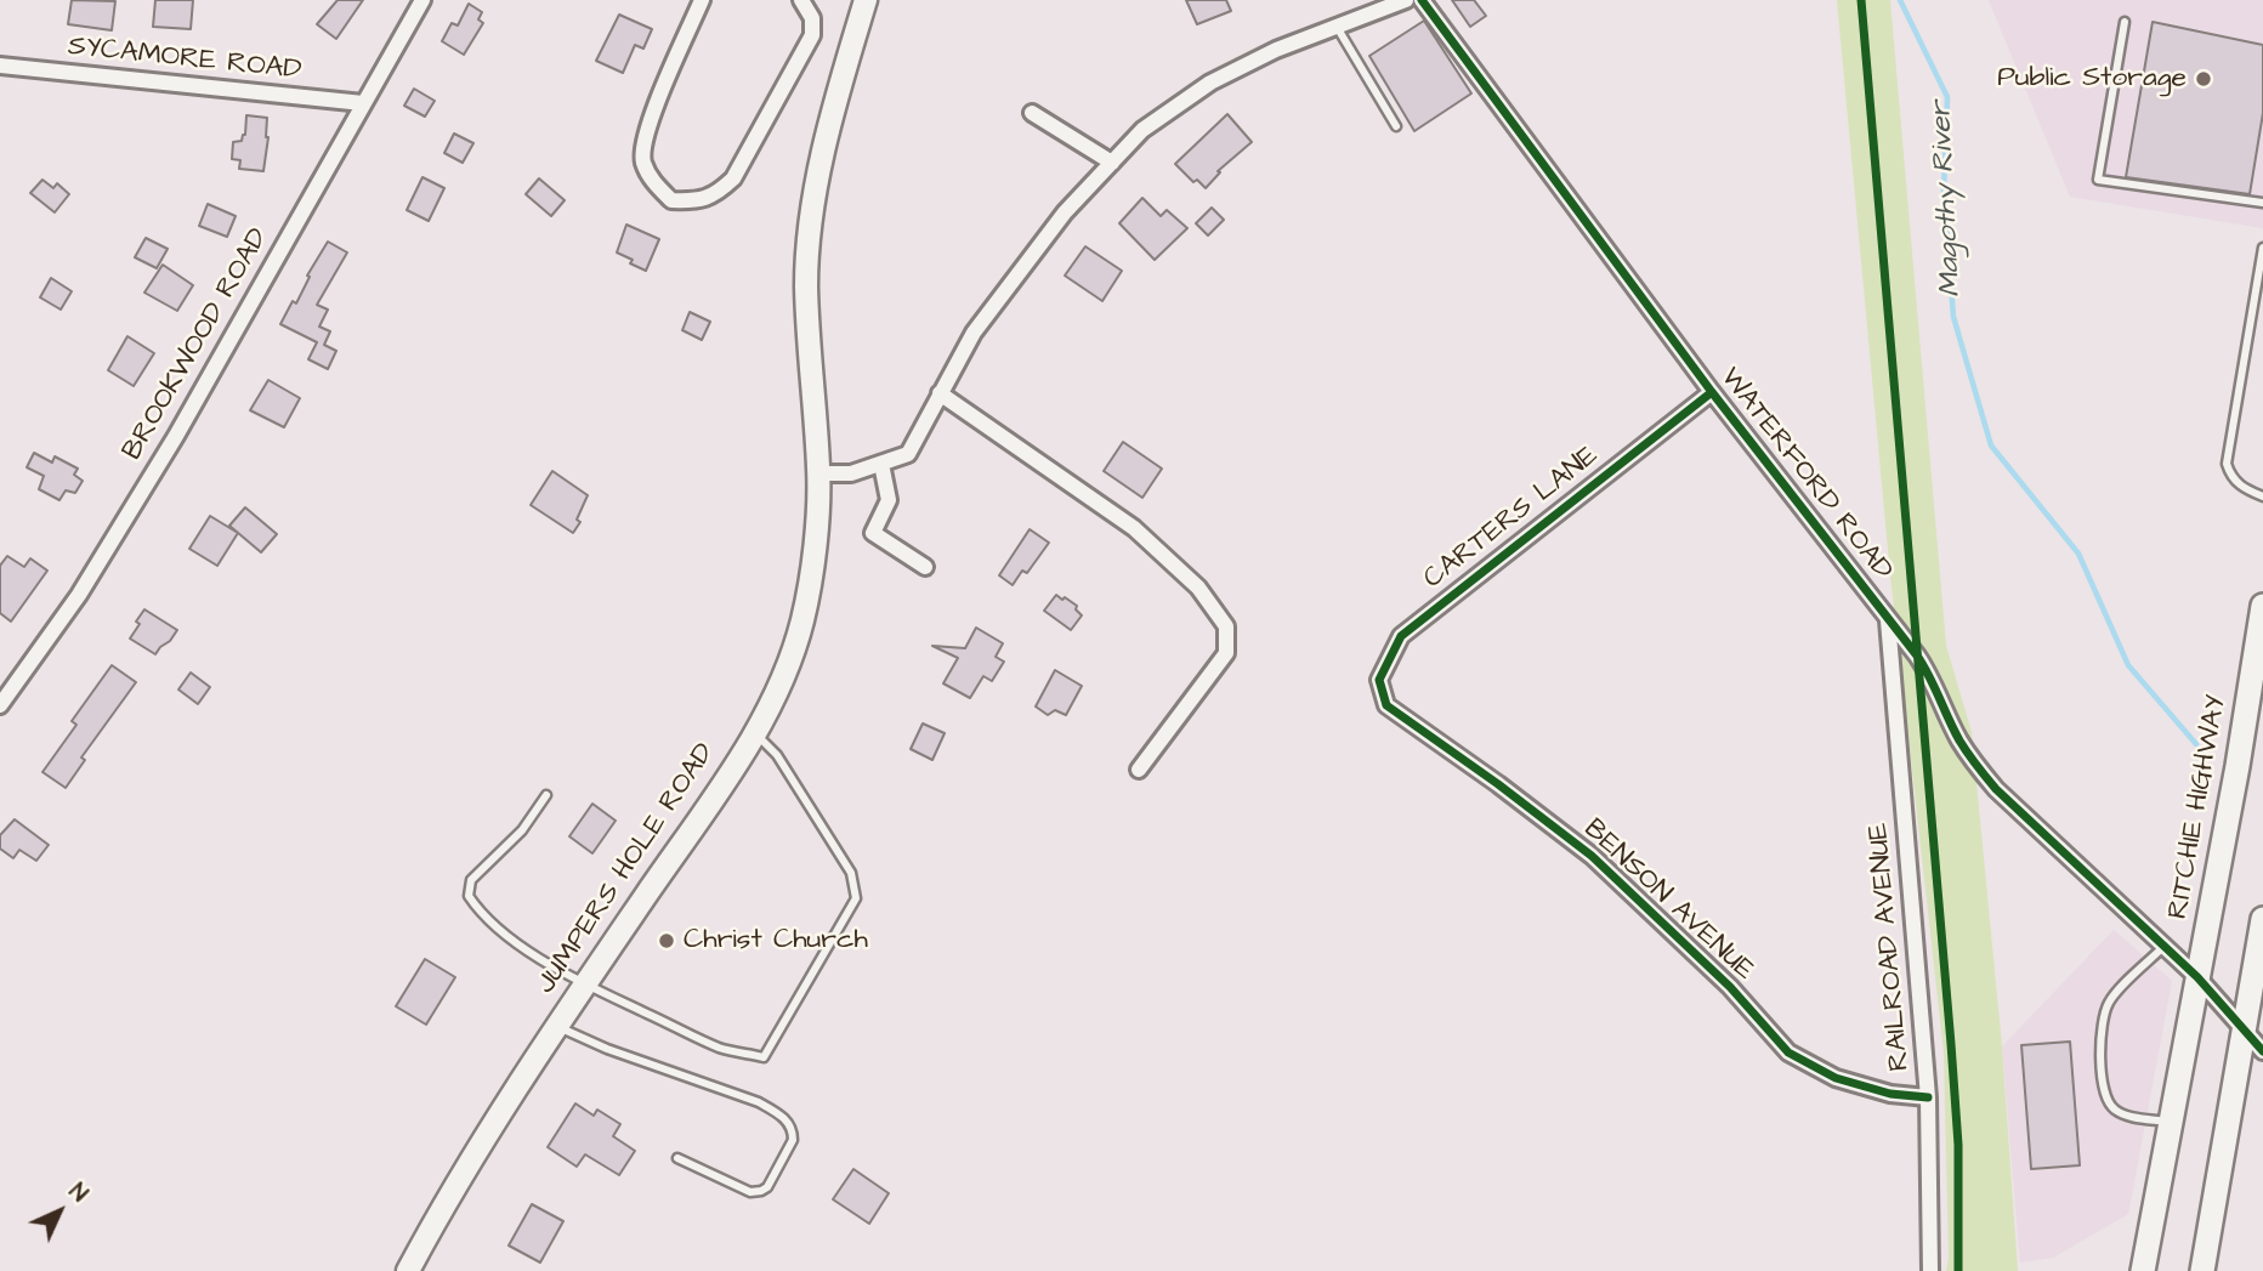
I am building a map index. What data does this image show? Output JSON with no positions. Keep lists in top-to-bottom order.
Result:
{
  "streets": {
    "main road": ["RITCHIE HIGHWAY", "JUMPERS HOLE ROAD"],
    "street": [
      "SYCAMORE ROAD",
      "BROOKWOOD ROAD",
      "WATERFORD ROAD",
      "CARTERS LANE",
      "BENSON AVENUE",
      "RAILROAD AVENUE"
    ]
  },
  "crossings": [
    ["SYCAMORE ROAD", "BROOKWOOD ROAD"],
    ["WATERFORD ROAD", "CARTERS LANE"],
    ["WATERFORD ROAD", "RITCHIE HIGHWAY"],
    ["WATERFORD ROAD", "RAILROAD AVENUE"],
    ["CARTERS LANE", "BENSON AVENUE"],
    ["BENSON AVENUE", "RAILROAD AVENUE"]
  ],
  "water": ["Magothy River"],
  "places": ["Public Storage", "Christ Church"],
  "north": "top right"
}
